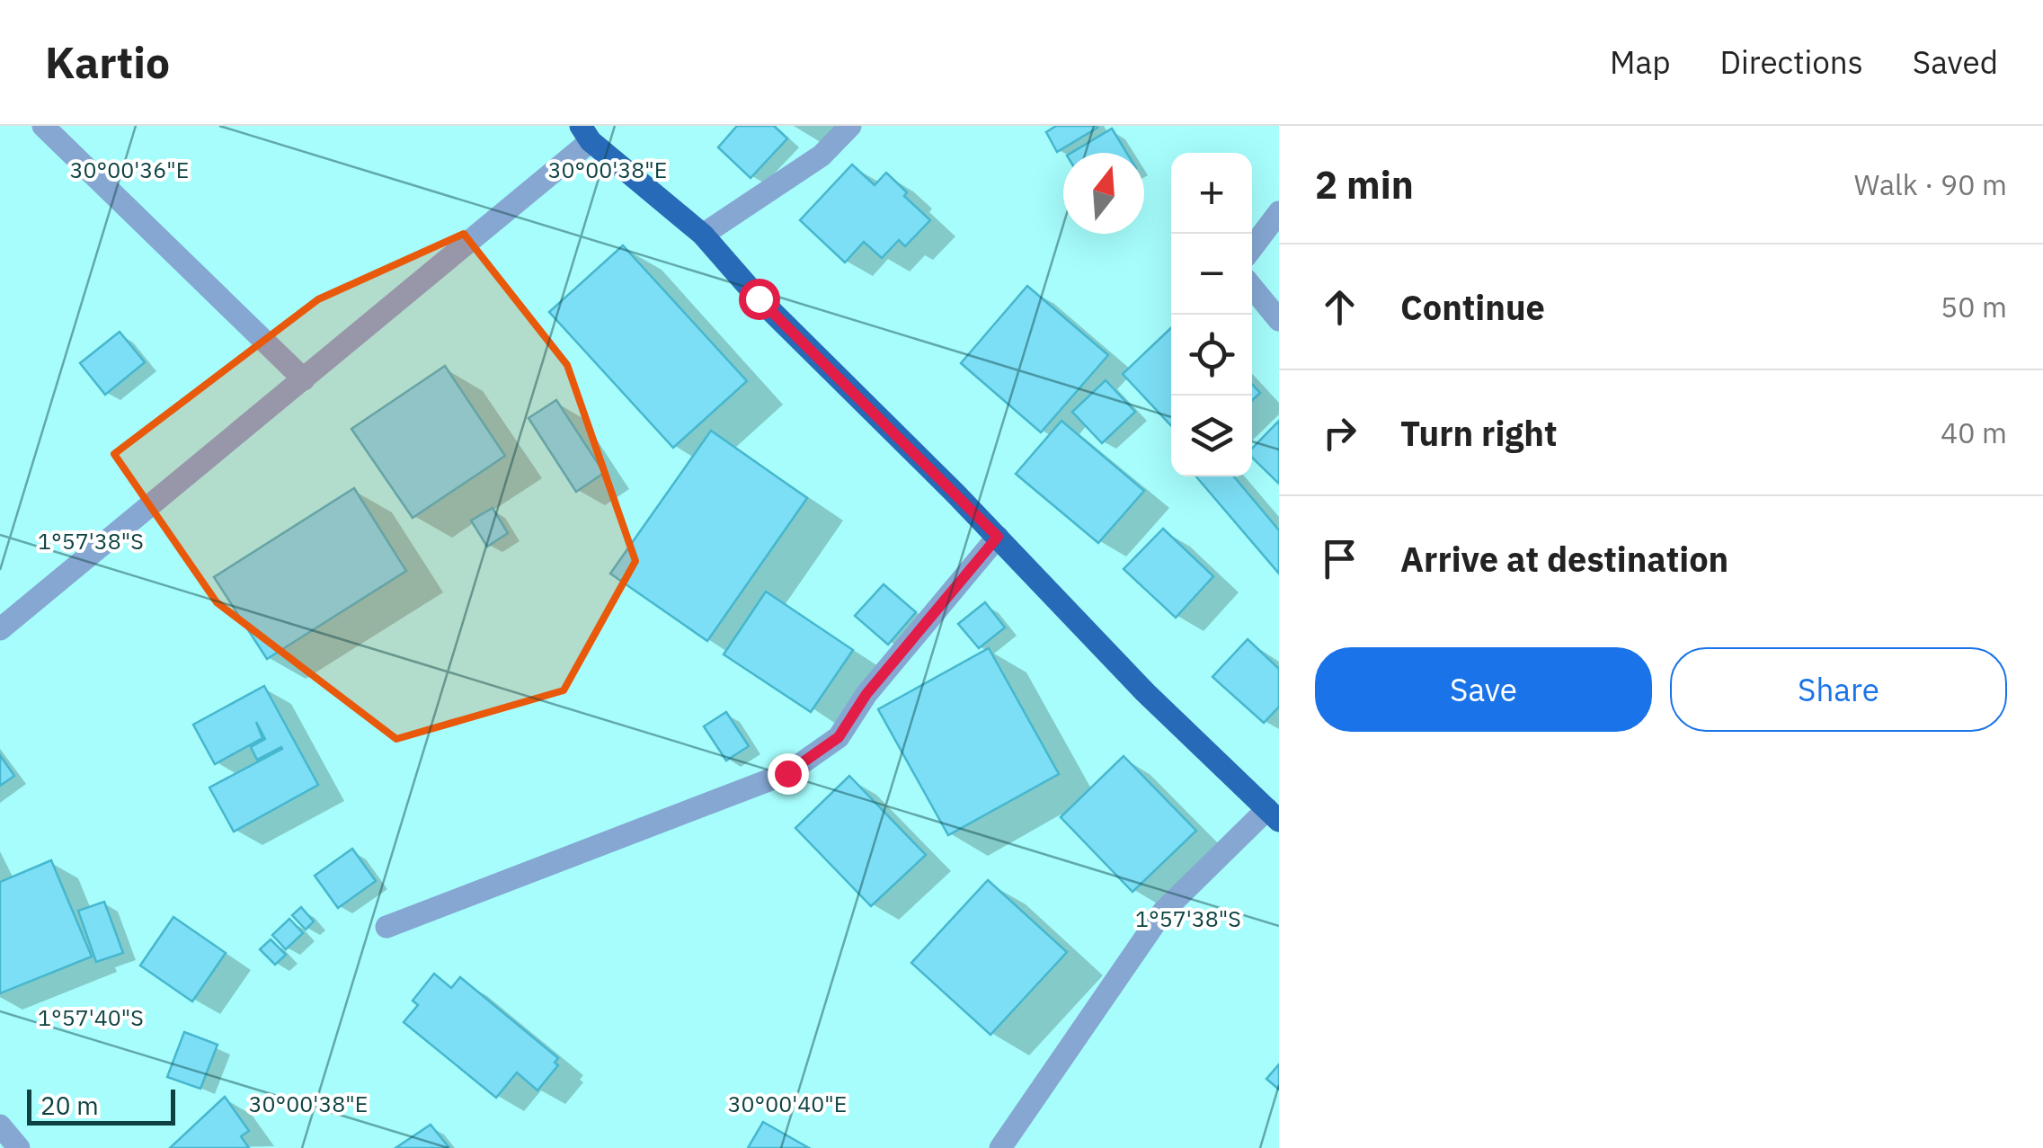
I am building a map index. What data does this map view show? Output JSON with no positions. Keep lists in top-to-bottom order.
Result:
{
  "scale_bar": "20 m",
  "north": "top",
  "page": {
    "header": "Kartio",
    "nav": ["Map", "Directions", "Saved"],
    "heading": ["2 min", "Walk · 90 m"],
    "map_buttons": ["+", "−"],
    "list": [
      ["Continue", "50 m"],
      ["Turn right", "40 m"],
      "Arrive at destination"
    ],
    "buttons": ["Save", "Share"],
    "scale": "20 m"
  },
  "coordinates": [
    "30°00'36\"E",
    "30°00'38\"E",
    "1°57'38\"S",
    "1°57'40\"S",
    "30°00'40\"E"
  ]
}
